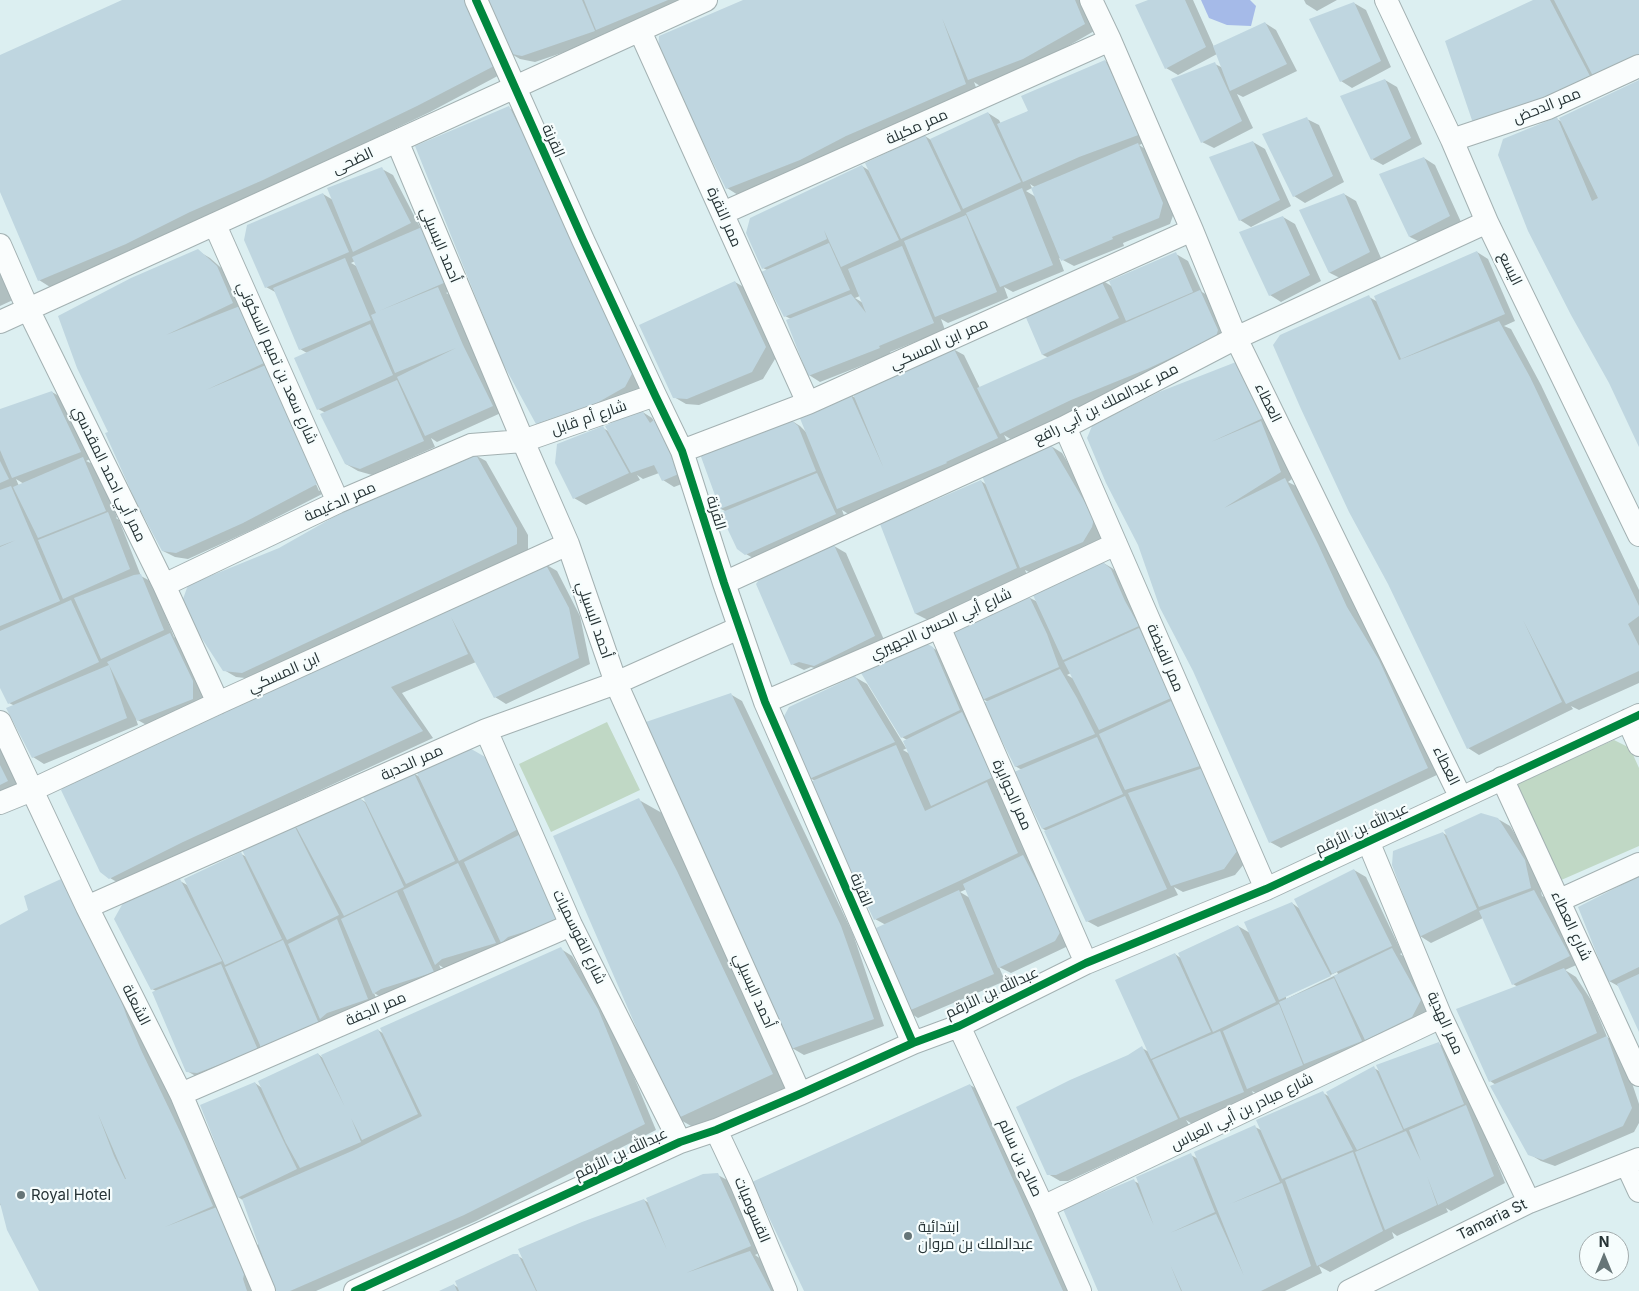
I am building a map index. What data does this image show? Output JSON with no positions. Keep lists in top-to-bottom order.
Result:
{
  "streets": {
    "street": [
      "ممر الدحض",
      "ممر مكيلة",
      "القرنة",
      "الضحى",
      "ممر النقرة",
      "أحمد البسيلي",
      "اليسع",
      "ممر ابن المسكي",
      "شارع سعد بن تميم السكوني",
      "العطاء",
      "ممر عبدالملك بن أبي رافع",
      "شارع أم قابل",
      "ممر أبي احمد المقدسي",
      "ممر الدغيمة",
      "شارع أبي الحسن الجهيري",
      "ممر الفيضة",
      "ابن المسكي",
      "ممر الحدبة",
      "ممر الجوابرة",
      "عبدالله بن الأرقم",
      "شارع العطاء",
      "شارع القوسميات",
      "الشعلة",
      "ممر الجفة",
      "ممر الهدية",
      "شارع مبادر بن أبي العباس",
      "صالح بن سالم",
      "القسوميات",
      "Tamaria St"
    ]
  },
  "crossings": [
    ["ممر الدحض", "اليسع"],
    ["ممر مكيلة", "ممر النقرة"],
    ["ممر مكيلة", "العطاء"],
    ["القرنة", "الضحى"],
    ["القرنة", "ممر ابن المسكي"],
    ["القرنة", "ممر عبدالملك بن أبي رافع"],
    ["القرنة", "شارع أم قابل"],
    ["القرنة", "شارع أبي الحسن الجهيري"],
    ["القرنة", "ممر الحدبة"],
    ["القرنة", "عبدالله بن الأرقم"],
    ["الضحى", "ممر النقرة"],
    ["الضحى", "أحمد البسيلي"],
    ["الضحى", "شارع سعد بن تميم السكوني"],
    ["الضحى", "ممر أبي احمد المقدسي"],
    ["ممر النقرة", "ممر ابن المسكي"],
    ["أحمد البسيلي", "شارع أم قابل"],
    ["أحمد البسيلي", "ممر الدغيمة"],
    ["أحمد البسيلي", "ابن المسكي"],
    ["أحمد البسيلي", "ممر الحدبة"],
    ["أحمد البسيلي", "عبدالله بن الأرقم"],
    ["اليسع", "ممر عبدالملك بن أبي رافع"],
    ["ممر ابن المسكي", "العطاء"],
    ["شارع سعد بن تميم السكوني", "ممر الدغيمة"],
    ["العطاء", "ممر عبدالملك بن أبي رافع"],
    ["العطاء", "عبدالله بن الأرقم"],
    ["ممر عبدالملك بن أبي رافع", "ممر الفيضة"],
    ["شارع أم قابل", "ممر الدغيمة"],
    ["ممر أبي احمد المقدسي", "ممر الدغيمة"],
    ["ممر أبي احمد المقدسي", "ابن المسكي"],
    ["شارع أبي الحسن الجهيري", "ممر الفيضة"],
    ["شارع أبي الحسن الجهيري", "ممر الجوابرة"],
    ["ممر الفيضة", "عبدالله بن الأرقم"],
    ["ابن المسكي", "الشعلة"],
    ["ممر الحدبة", "شارع القوسميات"],
    ["ممر الحدبة", "الشعلة"],
    ["ممر الجوابرة", "عبدالله بن الأرقم"],
    ["عبدالله بن الأرقم", "شارع العطاء"],
    ["عبدالله بن الأرقم", "شارع القوسميات"],
    ["عبدالله بن الأرقم", "ممر الهدية"],
    ["عبدالله بن الأرقم", "صالح بن سالم"],
    ["عبدالله بن الأرقم", "القسوميات"],
    ["شارع القوسميات", "ممر الجفة"],
    ["الشعلة", "ممر الجفة"],
    ["ممر الهدية", "شارع مبادر بن أبي العباس"],
    ["ممر الهدية", "Tamaria St"],
    ["شارع مبادر بن أبي العباس", "صالح بن سالم"]
  ],
  "places": ["Royal Hotel", "ابتدائية عبدالملك بن مروان"],
  "north": "top"
}
